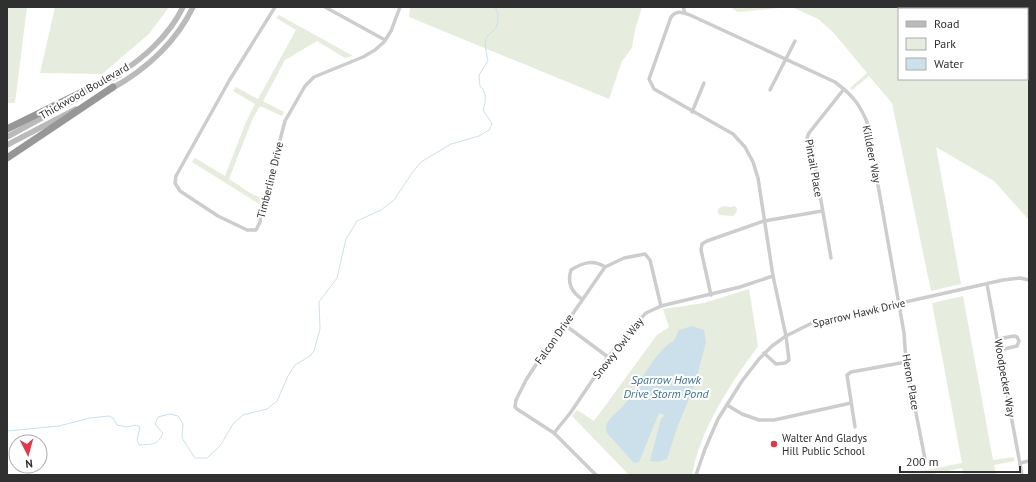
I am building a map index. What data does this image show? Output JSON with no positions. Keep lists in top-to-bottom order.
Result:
{
  "streets": {
    "main road": ["Thickwood Boulevard"],
    "street": [
      "Killdeer Way",
      "Pintail Place",
      "Timberline Drive",
      "Sparrow Hawk Drive",
      "Falcon Drive",
      "Snowy Owl Way",
      "Woodpecker Way",
      "Heron Place"
    ]
  },
  "crossings": [
    ["Killdeer Way", "Pintail Place"],
    ["Killdeer Way", "Sparrow Hawk Drive"],
    ["Killdeer Way", "Heron Place"],
    ["Sparrow Hawk Drive", "Woodpecker Way"],
    ["Sparrow Hawk Drive", "Heron Place"],
    ["Falcon Drive", "Snowy Owl Way"]
  ],
  "water": ["Sparrow Hawk Drive Storm Pond"],
  "places": ["Walter And Gladys Hill Public School"],
  "legend": ["Road", "Park", "Water"],
  "scale_bar": "200 m",
  "north": "bottom"
}
